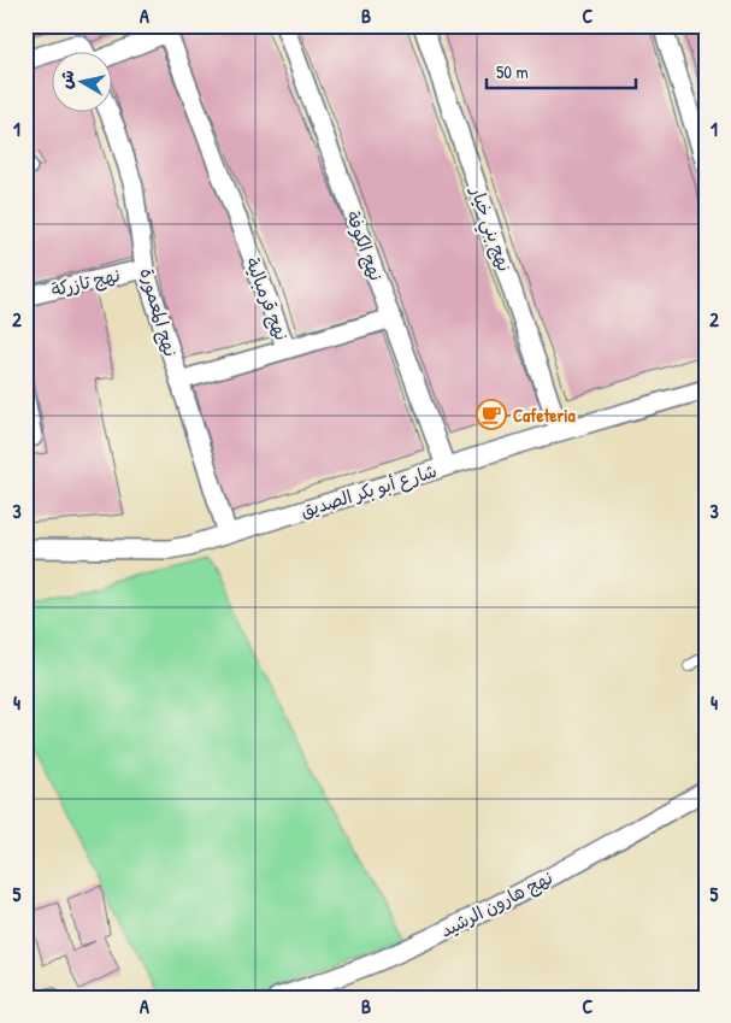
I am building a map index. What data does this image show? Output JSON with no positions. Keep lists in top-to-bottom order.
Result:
{
  "streets": {
    "street": [
      "نهج بني خيار",
      "نهج الكوفة",
      "نهج تازركة",
      "نهج قرمبالية",
      "نهج المعمورة",
      "شارع أبو بكر الصديق",
      "نهج هارون الرشيد"
    ]
  },
  "crossings": [
    ["نهج بني خيار", "شارع أبو بكر الصديق"],
    ["نهج الكوفة", "شارع أبو بكر الصديق"],
    ["نهج تازركة", "نهج المعمورة"],
    ["نهج المعمورة", "شارع أبو بكر الصديق"]
  ],
  "places": {
    "cafe": ["Cafeteria"]
  },
  "scale_bar": "50 m",
  "north": "left",
  "grid": {
    "columns": ["A", "B", "C"],
    "rows": [
      "1",
      "2",
      "3",
      "4",
      "5"
    ]
  }
}
